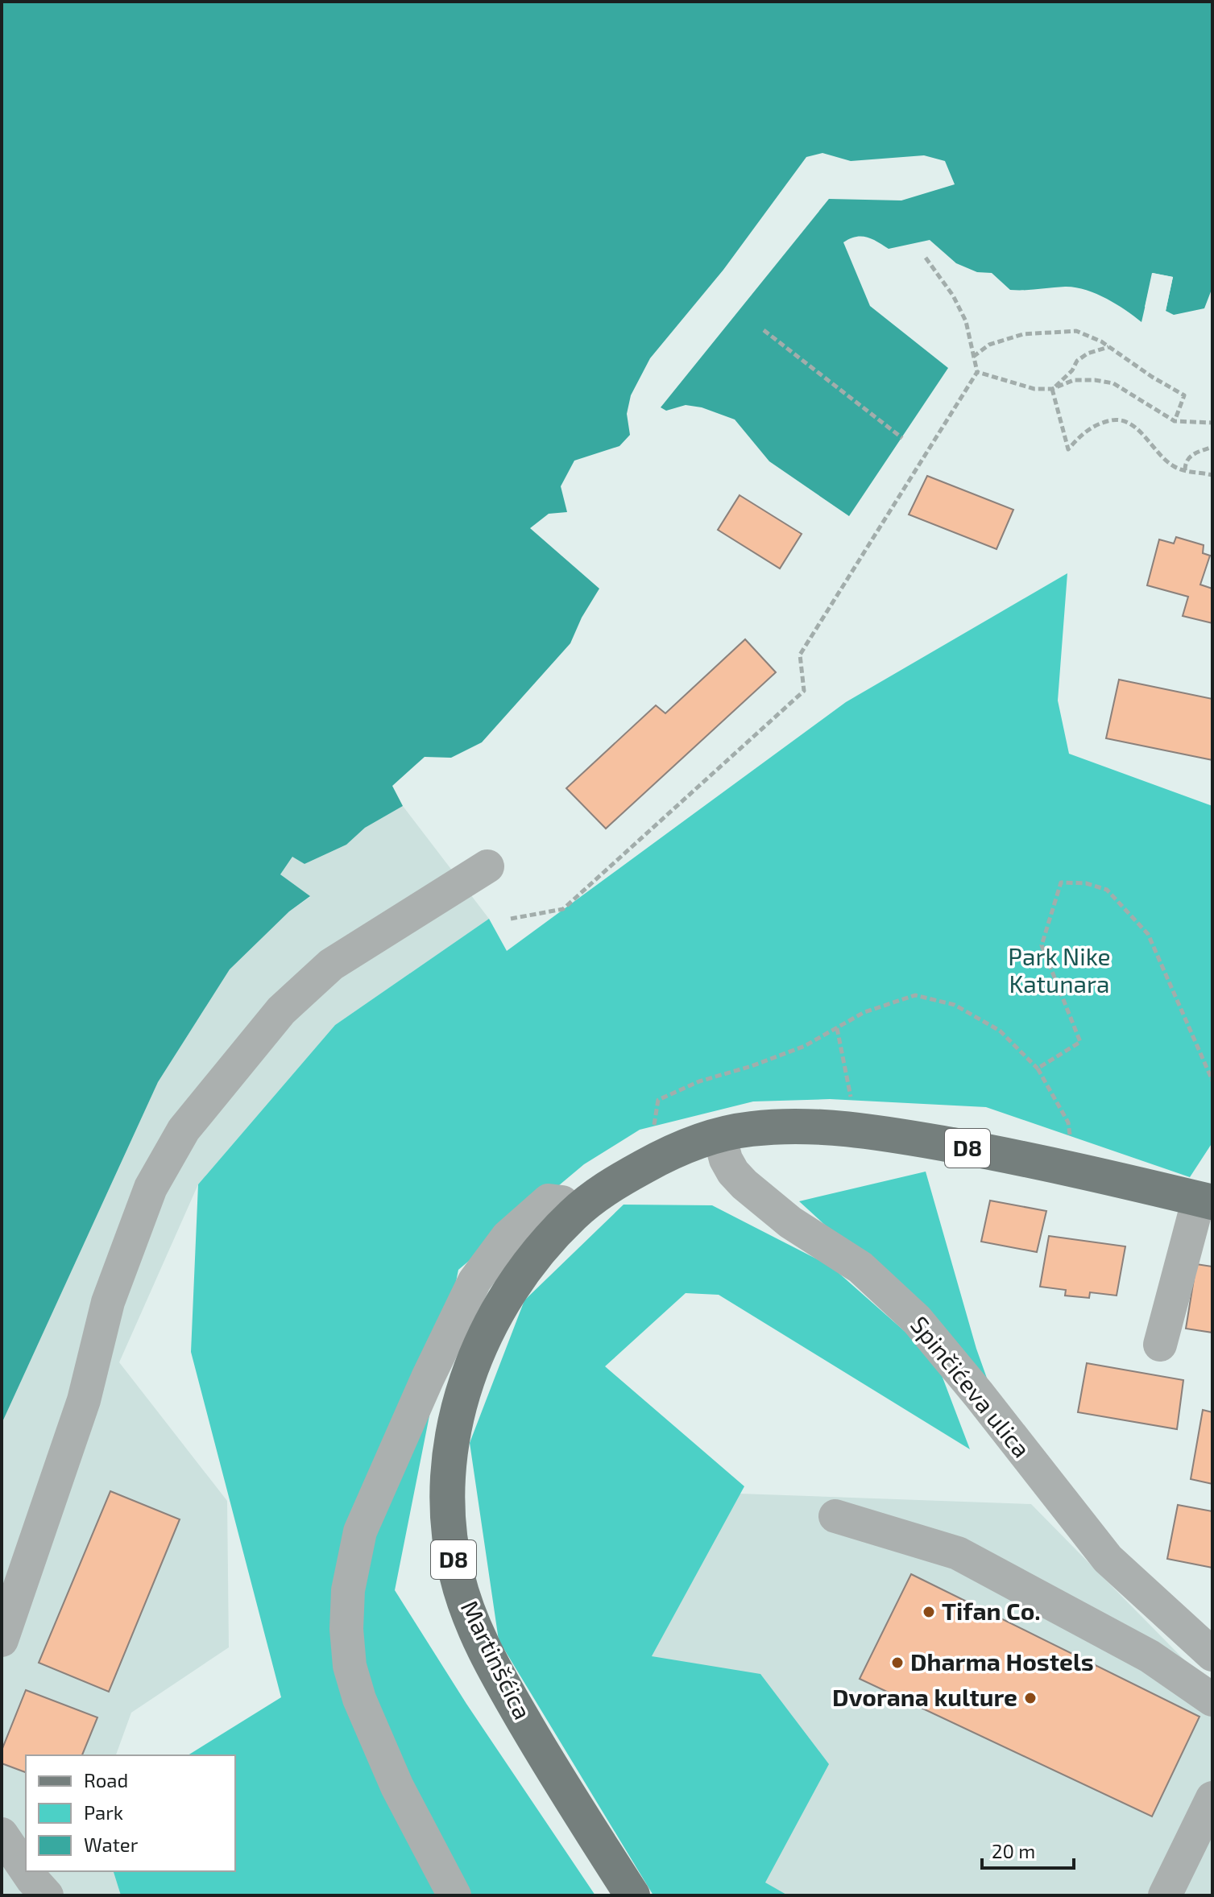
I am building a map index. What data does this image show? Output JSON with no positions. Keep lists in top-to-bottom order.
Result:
{
  "streets": {
    "main road": ["D8", "Martinšćica"],
    "street": ["Spinčićeva ulica"]
  },
  "crossings": [
    ["D8", "Spinčićeva ulica"],
    ["D8", "Martinšćica"],
    ["Spinčićeva ulica", "Martinšćica"]
  ],
  "parks": ["Park Nike Katunara"],
  "places": ["Tifan Co.", "Dharma Hostels", "Dvorana kulture"],
  "legend": ["Road", "Park", "Water"],
  "scale_bar": "20 m"
}
